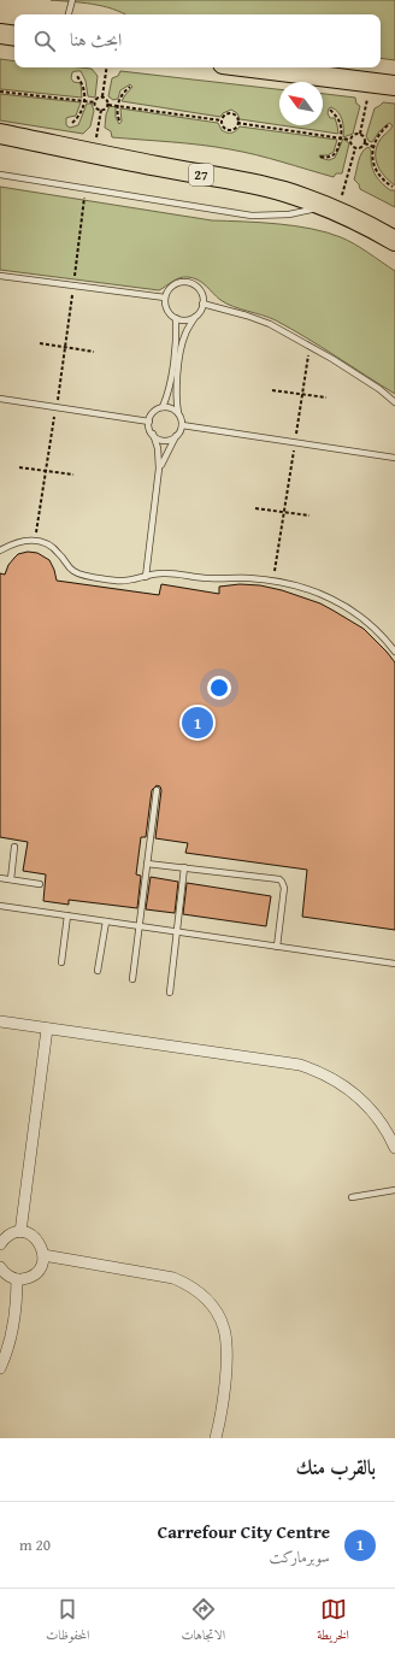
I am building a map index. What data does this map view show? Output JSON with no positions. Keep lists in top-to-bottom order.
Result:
{
  "streets": {
    "highway": ["27"]
  },
  "north": "top left",
  "page": {
    "search": "ابحث هنا",
    "pins": "1",
    "heading": "بالقرب منك",
    "list": [
      {
        "mark": "1",
        "name": "Carrefour City Centre",
        "note": "سوبرماركت",
        "value": "20 m"
      }
    ],
    "nav": ["الخريطة", "الاتجاهات", "المحفوظات"]
  }
}
